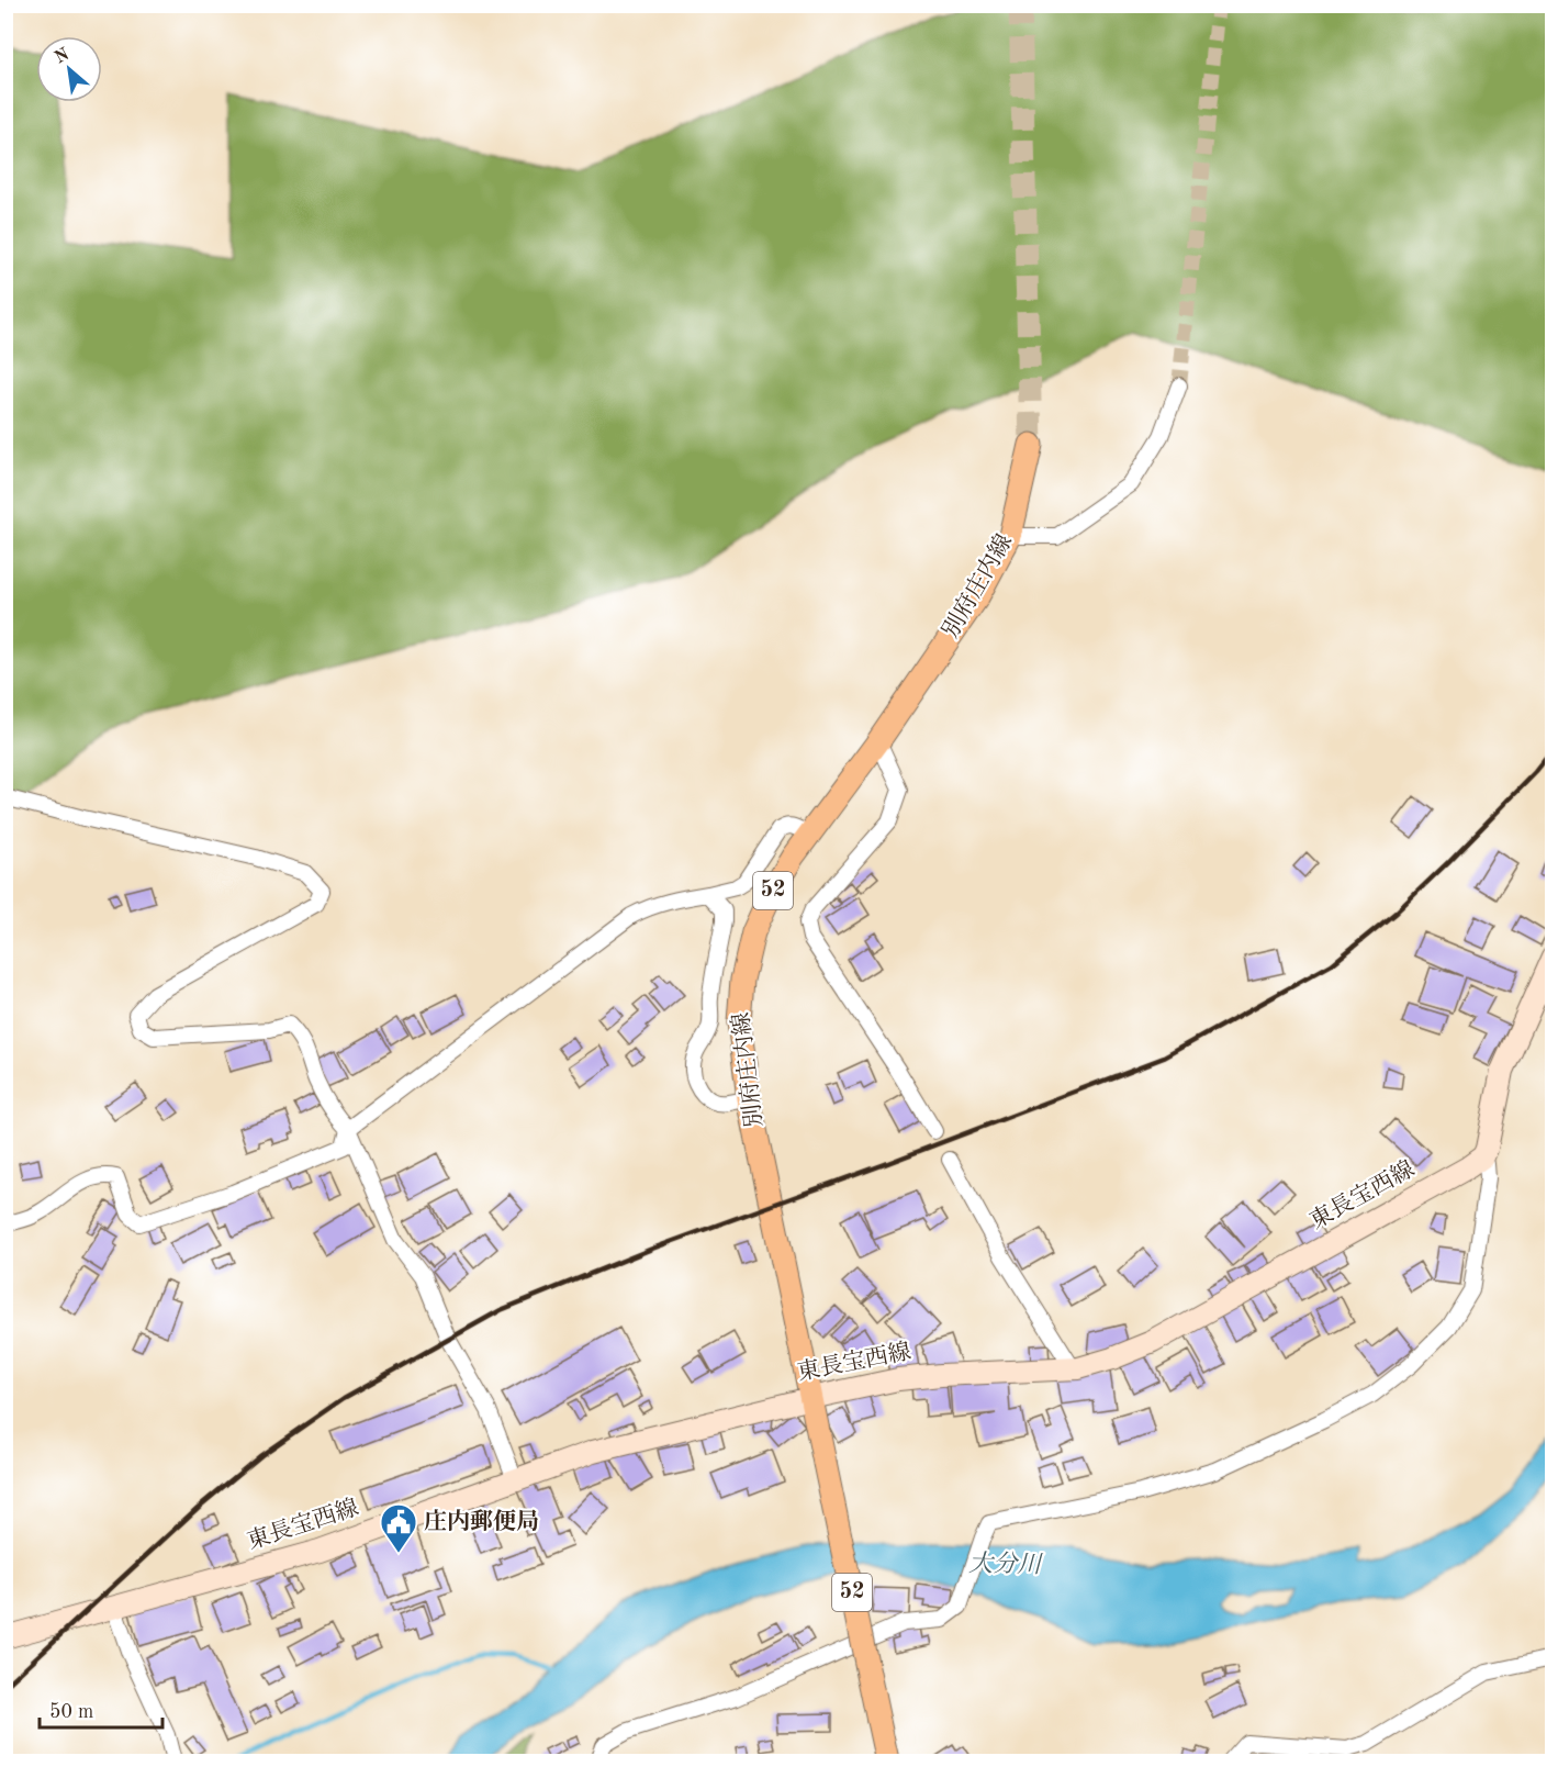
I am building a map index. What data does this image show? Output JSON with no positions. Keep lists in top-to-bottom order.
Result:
{
  "streets": {
    "main road": ["別府庄内線", "52", "東長宝西線"]
  },
  "crossings": [
    ["別府庄内線", "東長宝西線"]
  ],
  "water": ["大分川"],
  "places": {
    "public building": ["庄内郵便局"]
  },
  "scale_bar": "50 m",
  "north": "top left"
}
